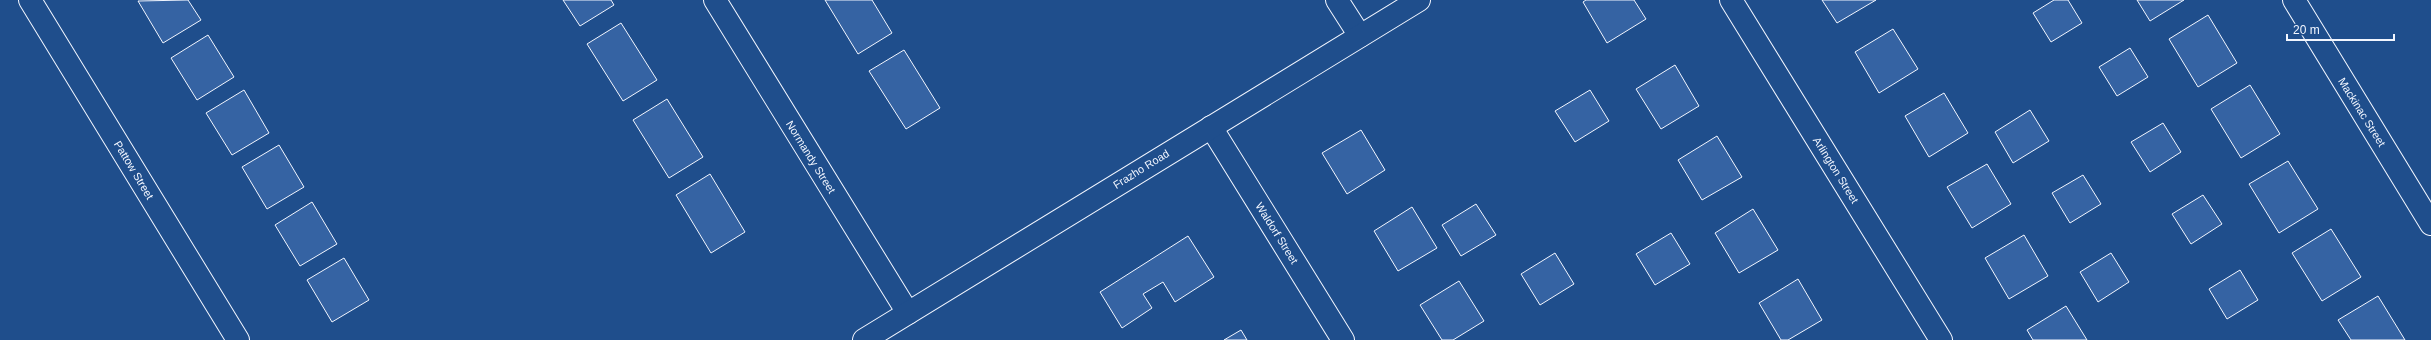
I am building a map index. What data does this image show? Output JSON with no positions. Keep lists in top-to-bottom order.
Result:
{
  "streets": {
    "street": [
      "Mackinac Street",
      "Normandy Street",
      "Frazho Road",
      "Pattow Street",
      "Arlington Street",
      "Waldorf Street"
    ]
  },
  "crossings": [
    ["Normandy Street", "Frazho Road"],
    ["Frazho Road", "Waldorf Street"]
  ],
  "scale_bar": "20 m"
}
